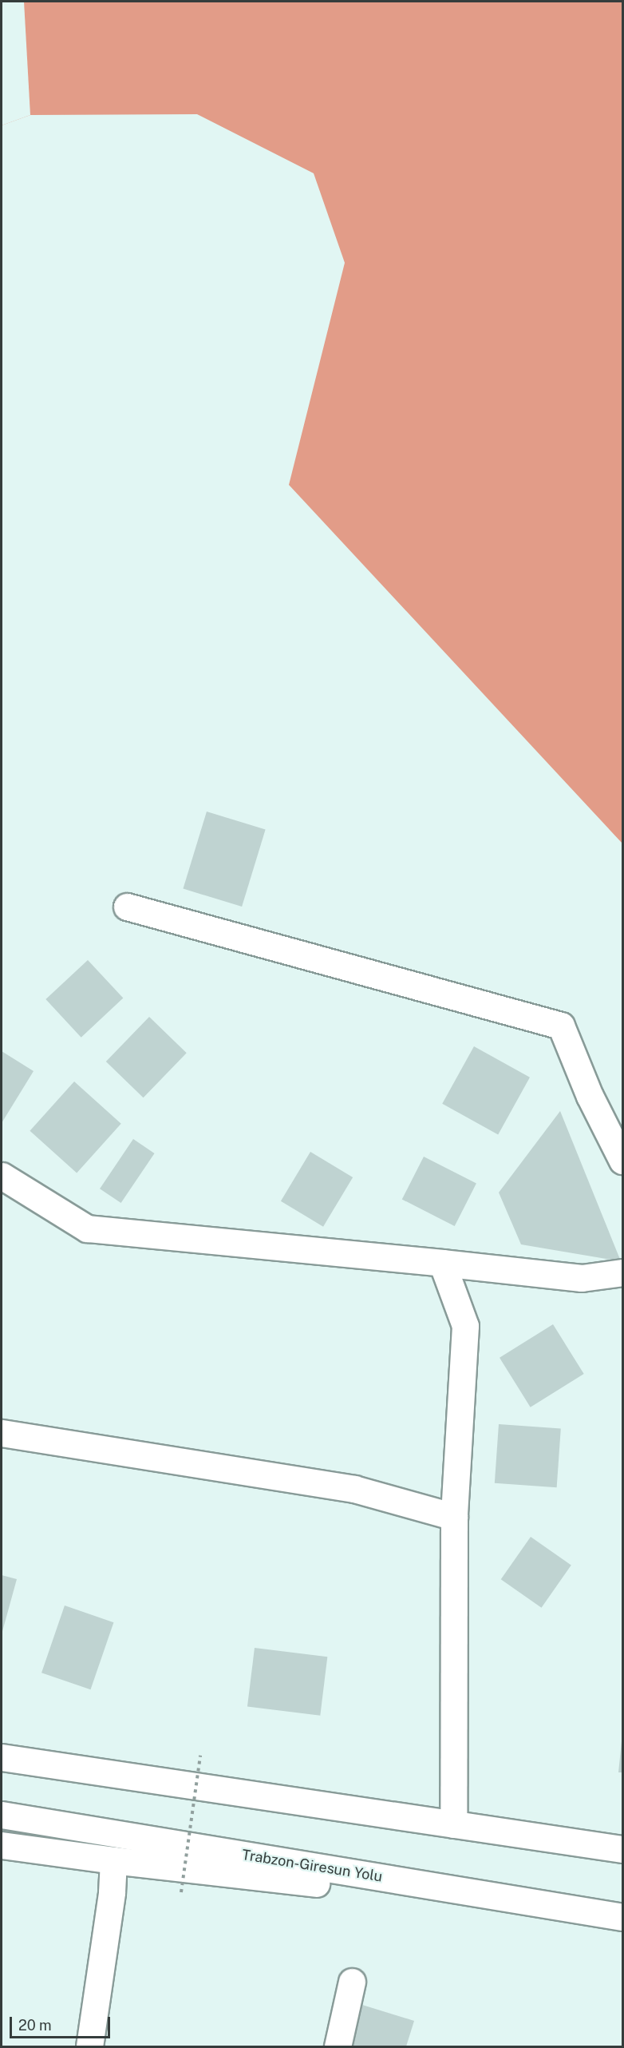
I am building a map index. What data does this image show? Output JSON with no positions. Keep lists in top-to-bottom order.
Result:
{
  "streets": {
    "main road": ["Trabzon-Giresun Yolu"]
  },
  "scale_bar": "20 m"
}
